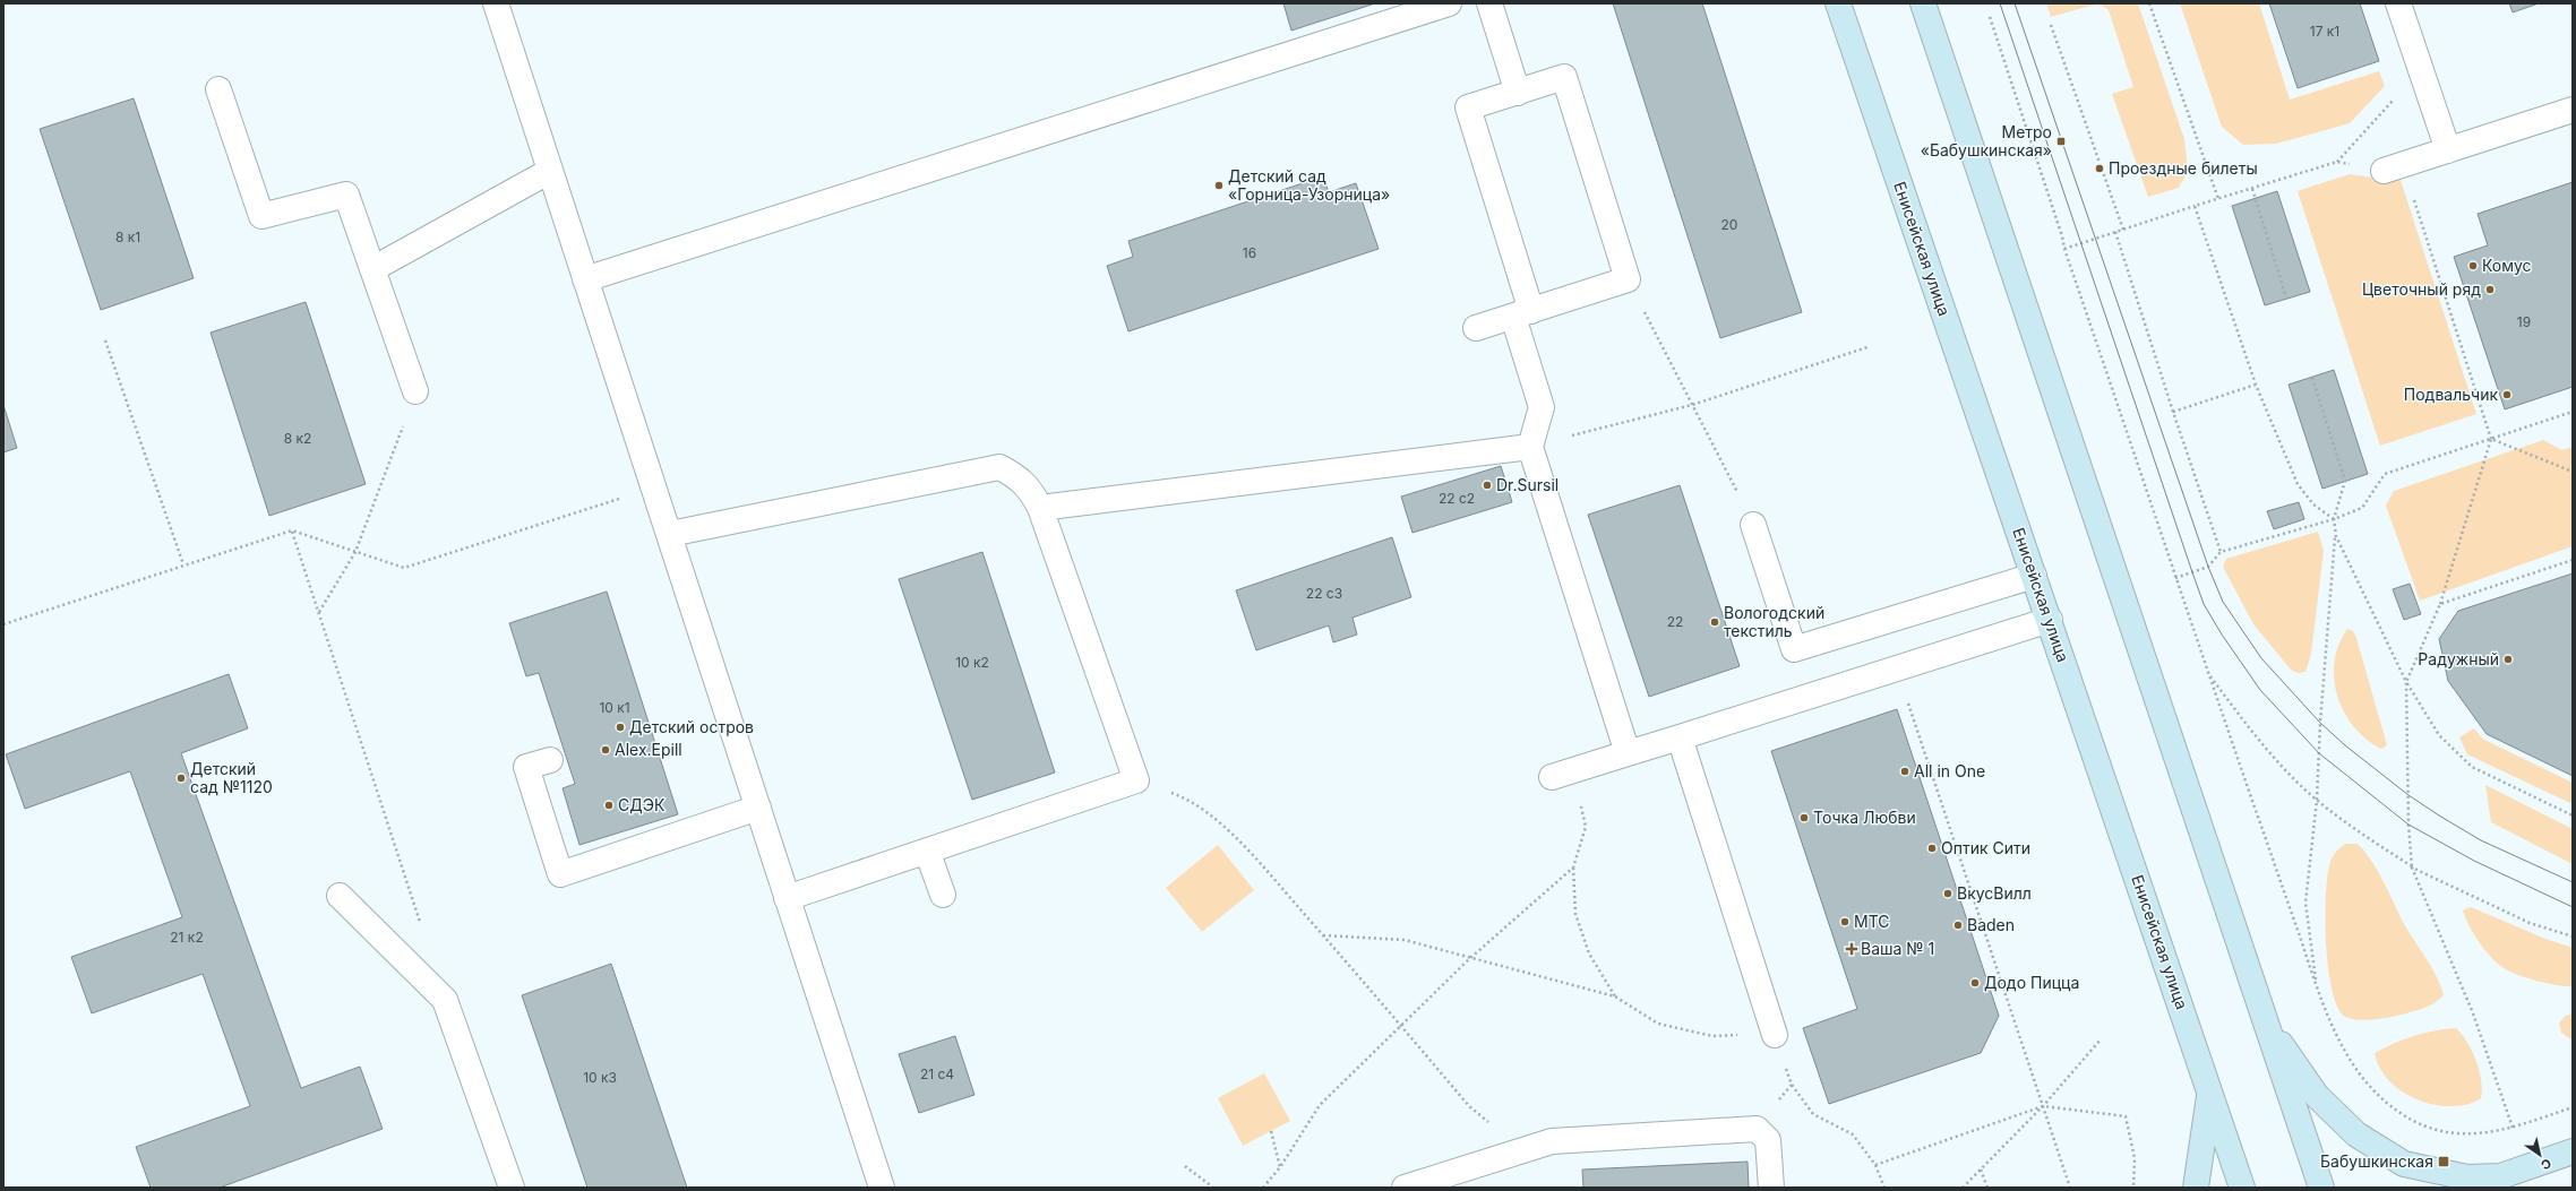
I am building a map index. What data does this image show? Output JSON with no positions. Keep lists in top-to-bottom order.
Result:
{
  "streets": {
    "main road": ["Енисейская улица"]
  },
  "places": {
    "transit": ["Метро «Бабушкинская»", "Бабушкинская"],
    "other": [
      "Проездные билеты",
      "Детский сад «Горница-Узорница»",
      "Комус",
      "Цветочный ряд",
      "Подвальчик",
      "Dr.Sursil",
      "Вологодский текстиль",
      "Радужный",
      "Детский остров",
      "Alex.Epill",
      "All in One",
      "Детский сад №1120",
      "СДЭК",
      "Точка Любви",
      "Оптик Сити",
      "ВкусВилл",
      "МТС",
      "Baden",
      "Додо Пицца"
    ],
    "health": ["Ваша № 1"]
  },
  "house_numbers": [
    "17 к1",
    "20",
    "8 к1",
    "16",
    "19",
    "8 к2",
    "22 с2",
    "22 с3",
    "22",
    "10 к2",
    "10 к1",
    "21 к2",
    "21 с4",
    "10 к3"
  ],
  "north": "bottom right"
}
